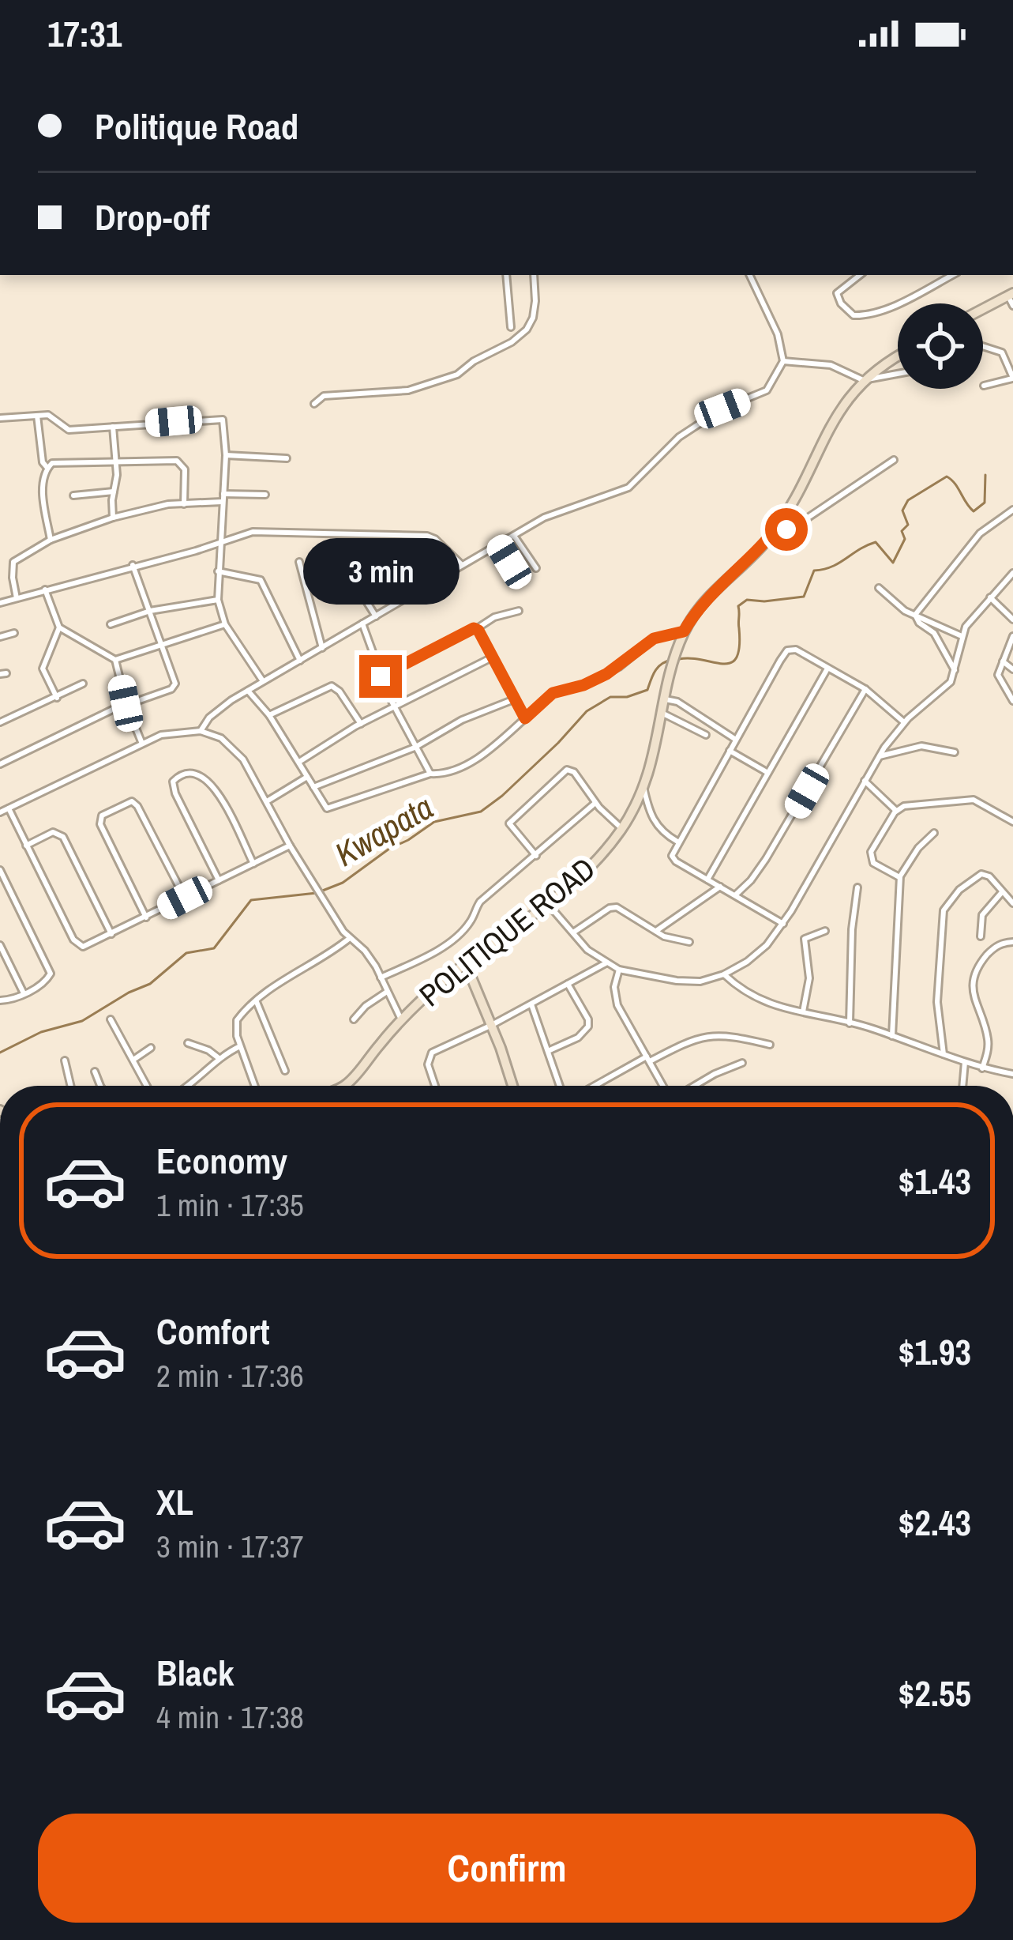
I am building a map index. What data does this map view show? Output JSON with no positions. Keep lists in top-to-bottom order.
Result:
{
  "streets": {
    "street": ["POLITIQUE ROAD"]
  },
  "water": ["Kwapata"],
  "page": {
    "status": "17:31",
    "banner": ["Politique Road", "Drop-off"],
    "bubble": "3 min",
    "list": [
      {
        "name": "Economy",
        "note": "1 min · 17:35",
        "value": "$1.43"
      },
      {
        "name": "Comfort",
        "note": "2 min · 17:36",
        "value": "$1.93"
      },
      {
        "name": "XL",
        "note": "3 min · 17:37",
        "value": "$2.43"
      },
      {
        "name": "Black",
        "note": "4 min · 17:38",
        "value": "$2.55"
      }
    ],
    "buttons": "Confirm"
  }
}
